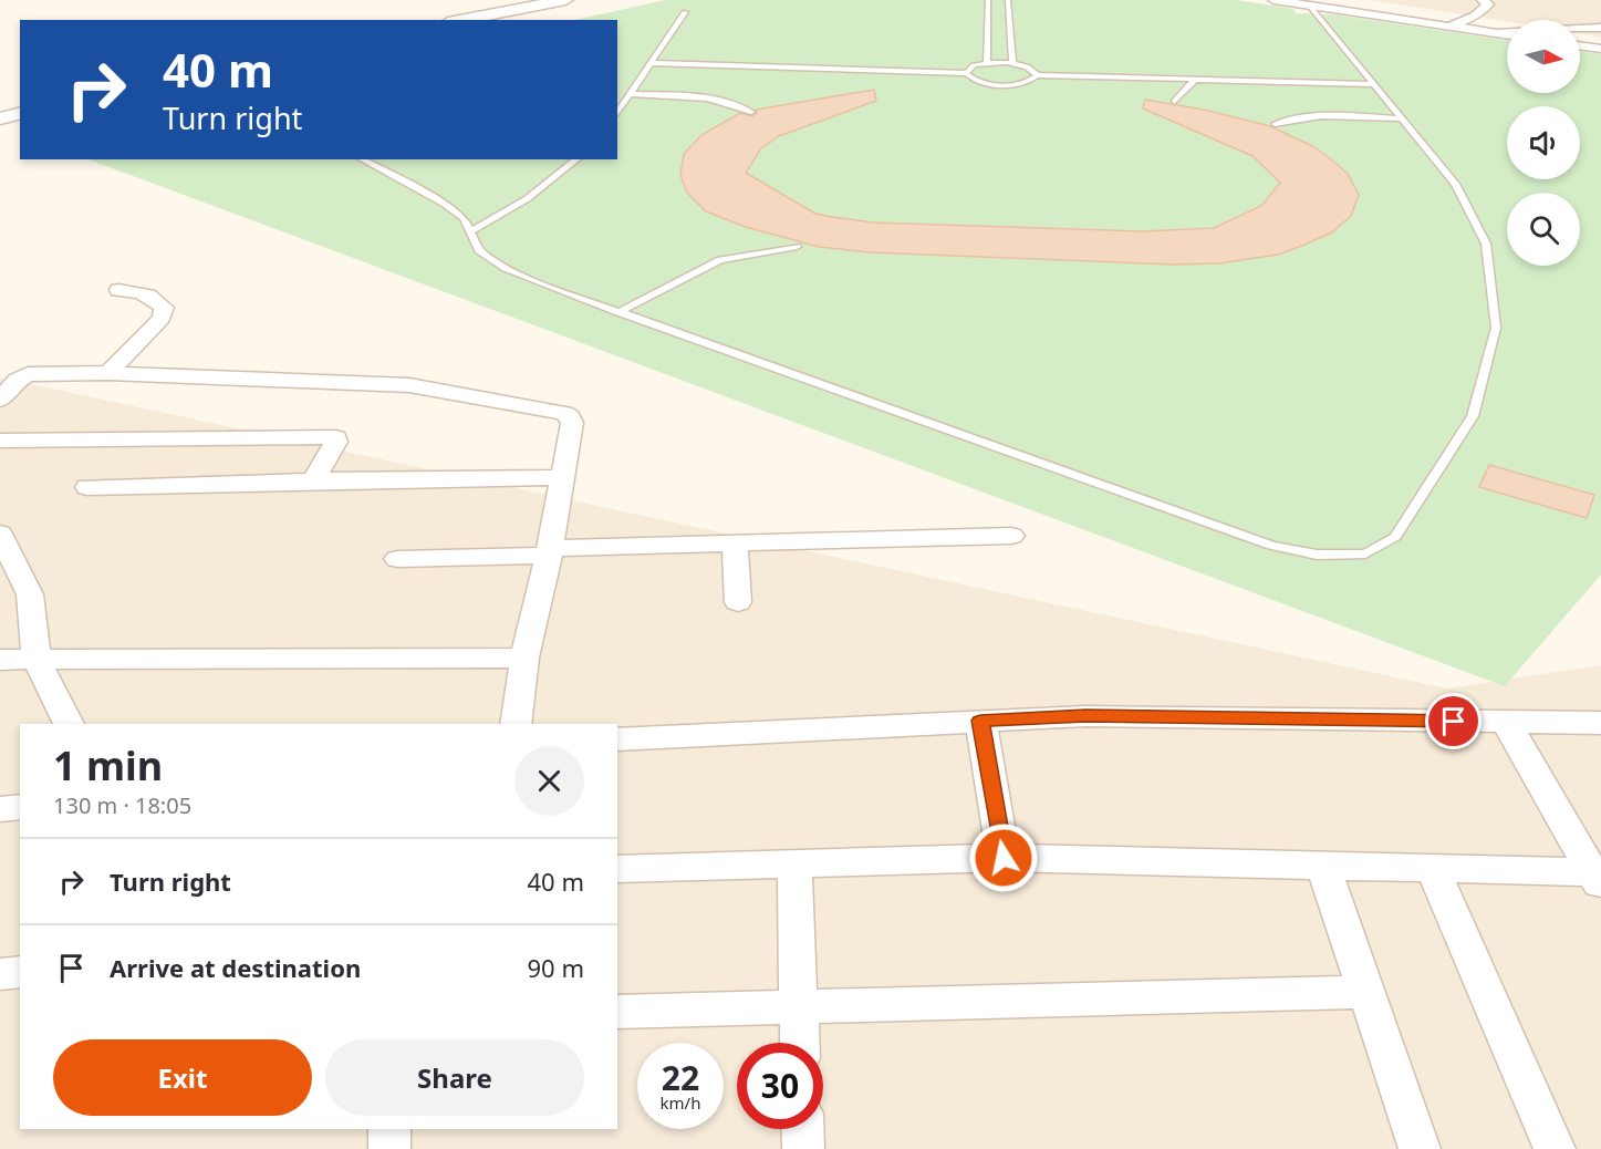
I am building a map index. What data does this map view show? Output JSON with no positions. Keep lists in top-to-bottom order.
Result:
{
  "north": "right",
  "page": {
    "turn": ["40 m", "Turn right"],
    "heading": ["1 min", "130 m · 18:05"],
    "list": [
      {
        "name": "Turn right",
        "value": "40 m"
      },
      {
        "name": "Arrive at destination",
        "value": "90 m"
      }
    ],
    "buttons": ["Exit", "Share"],
    "speed": "22 km/h",
    "limit": "30"
  }
}
